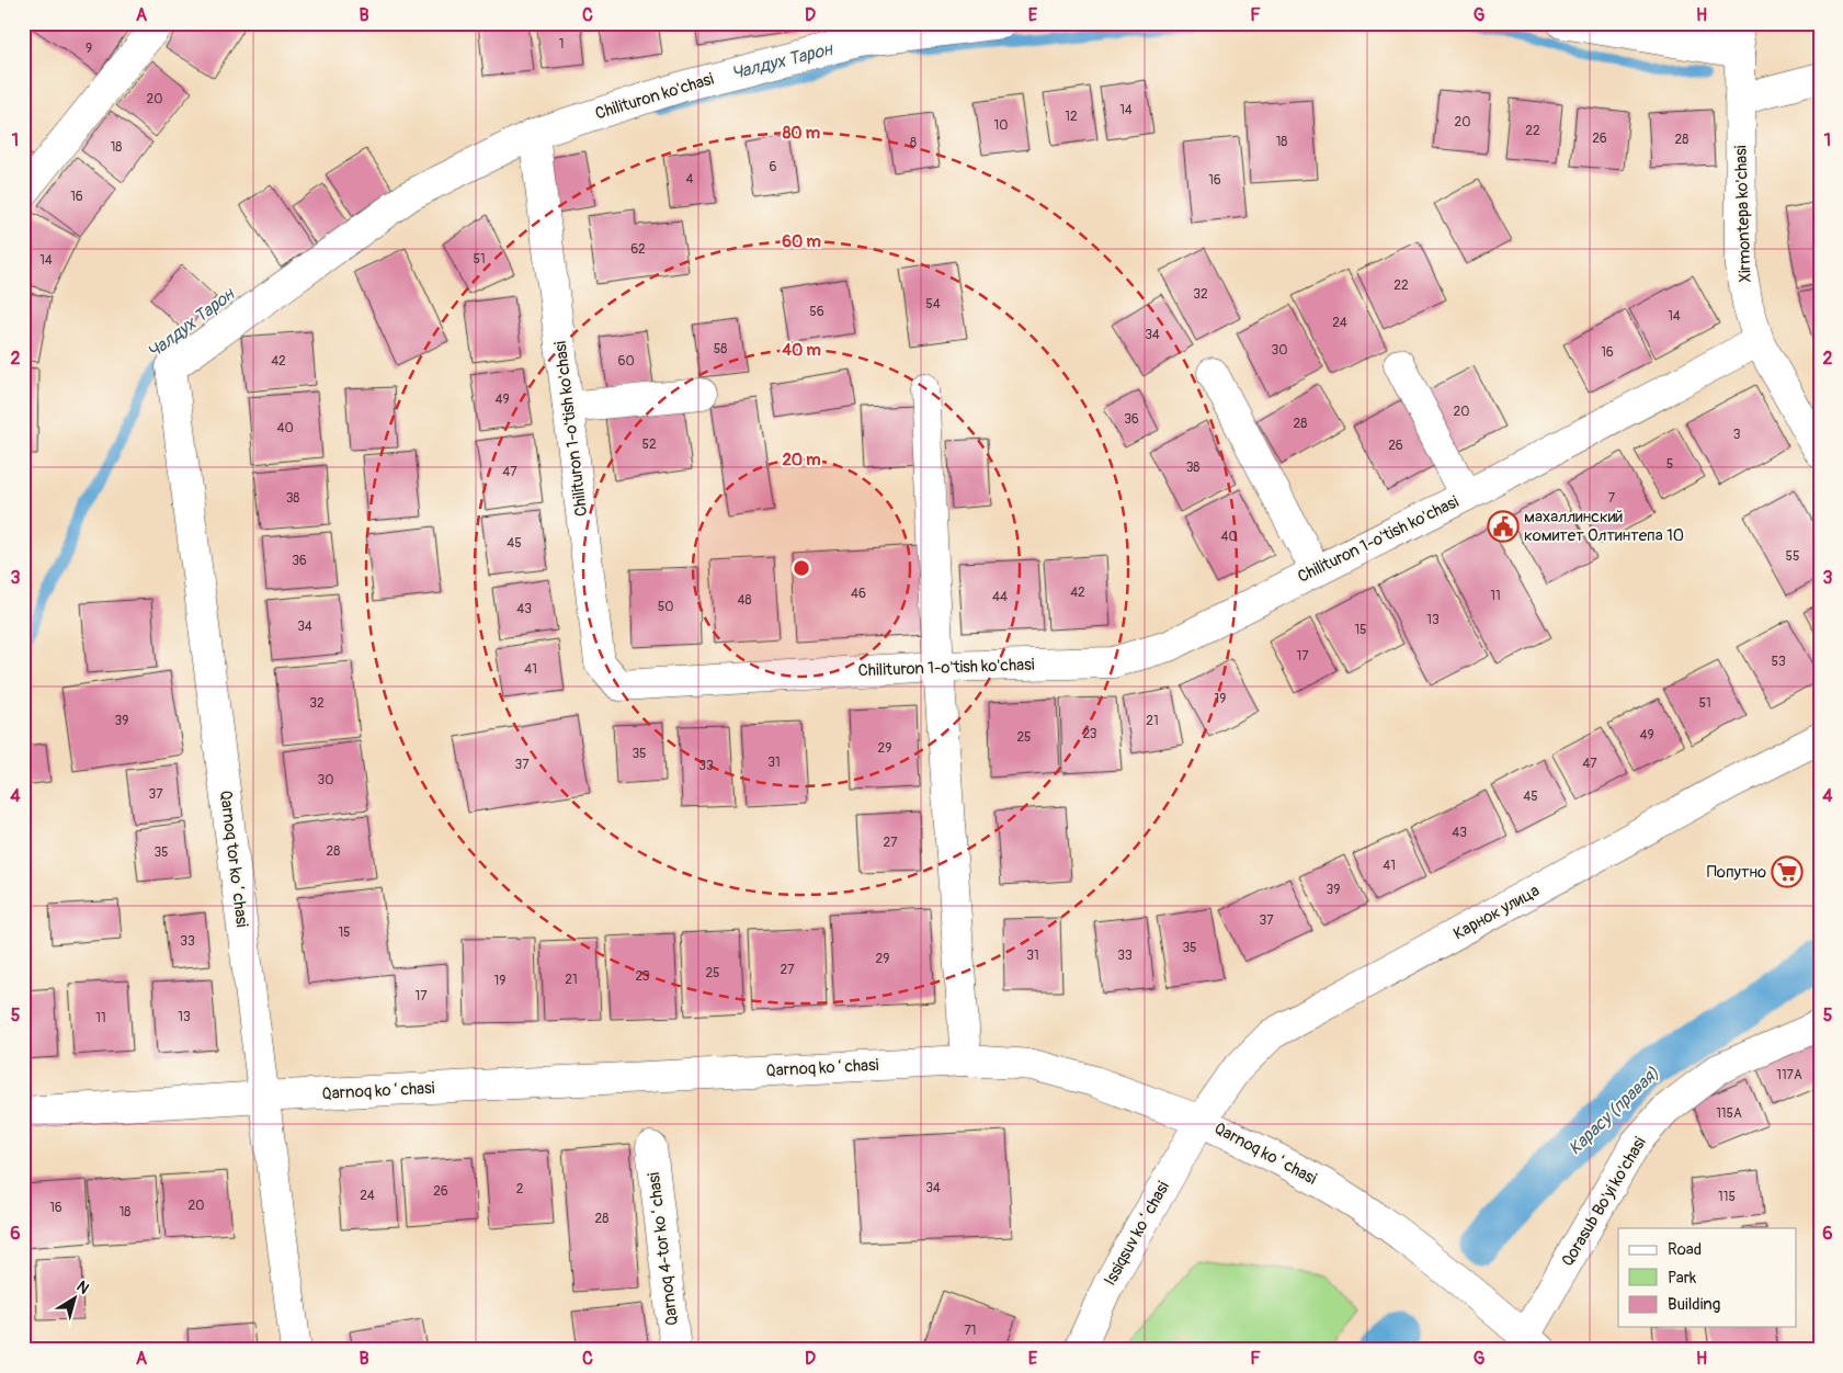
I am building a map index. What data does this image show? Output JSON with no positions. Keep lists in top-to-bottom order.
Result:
{
  "streets": {
    "street": [
      "Chilituron ko'chasi",
      "Xirmontepa ko'chasi",
      "Chilituron 1-o'tish ko'chasi",
      "Qarnoq tor koʻchasi",
      "Карнок улица",
      "Qarnoq koʻchasi",
      "Qorasub Bo'yi ko'chasi",
      "Issiqsuv koʻchasi",
      "Qarnoq 4-tor koʻchasi"
    ]
  },
  "crossings": [
    ["Chilituron ko'chasi", "Chilituron 1-o'tish ko'chasi"],
    ["Chilituron ko'chasi", "Qarnoq tor koʻchasi"],
    ["Xirmontepa ko'chasi", "Chilituron 1-o'tish ko'chasi"],
    ["Qarnoq tor koʻchasi", "Qarnoq koʻchasi"],
    ["Карнок улица", "Qarnoq koʻchasi"],
    ["Карнок улица", "Issiqsuv koʻchasi"],
    ["Qarnoq koʻchasi", "Qorasub Bo'yi ko'chasi"],
    ["Qarnoq koʻchasi", "Issiqsuv koʻchasi"]
  ],
  "water": ["Чалдух Тарон", "Карасу (правая)"],
  "places": {
    "public building": ["махаллинский комитет Олтинтепа 10"],
    "supermarket": ["Попутно"]
  },
  "house_numbers": [
    "1",
    "9",
    "20",
    "14",
    "12",
    "20",
    "10",
    "22",
    "26",
    "28",
    "18",
    "8",
    "18",
    "6",
    "4",
    "16",
    "16",
    "62",
    "51",
    "14",
    "22",
    "32",
    "54",
    "56",
    "14",
    "24",
    "34",
    "58",
    "30",
    "16",
    "42",
    "60",
    "49",
    "20",
    "36",
    "28",
    "40",
    "3",
    "52",
    "26",
    "5",
    "38",
    "47",
    "38",
    "7",
    "40",
    "45",
    "55",
    "36",
    "42",
    "46",
    "11",
    "44",
    "48",
    "50",
    "43",
    "13",
    "34",
    "15",
    "17",
    "53",
    "41",
    "19",
    "32",
    "51",
    "39",
    "21",
    "23",
    "49",
    "25",
    "29",
    "35",
    "31",
    "47",
    "37",
    "33",
    "30",
    "37",
    "45",
    "43",
    "27",
    "28",
    "35",
    "41",
    "39",
    "37",
    "15",
    "33",
    "35",
    "31",
    "33",
    "29",
    "27",
    "25",
    "23",
    "21",
    "19",
    "17",
    "13",
    "11",
    "117A",
    "115A",
    "34",
    "2",
    "26",
    "24",
    "115",
    "20",
    "16",
    "18",
    "28",
    "71"
  ],
  "legend": ["Road", "Park", "Building"],
  "north": "top right",
  "grid": {
    "columns": [
      "A",
      "B",
      "C",
      "D",
      "E",
      "F",
      "G",
      "H"
    ],
    "rows": [
      "1",
      "2",
      "3",
      "4",
      "5",
      "6"
    ]
  },
  "rings": [
    "80 m",
    "60 m",
    "40 m",
    "20 m"
  ]
}
